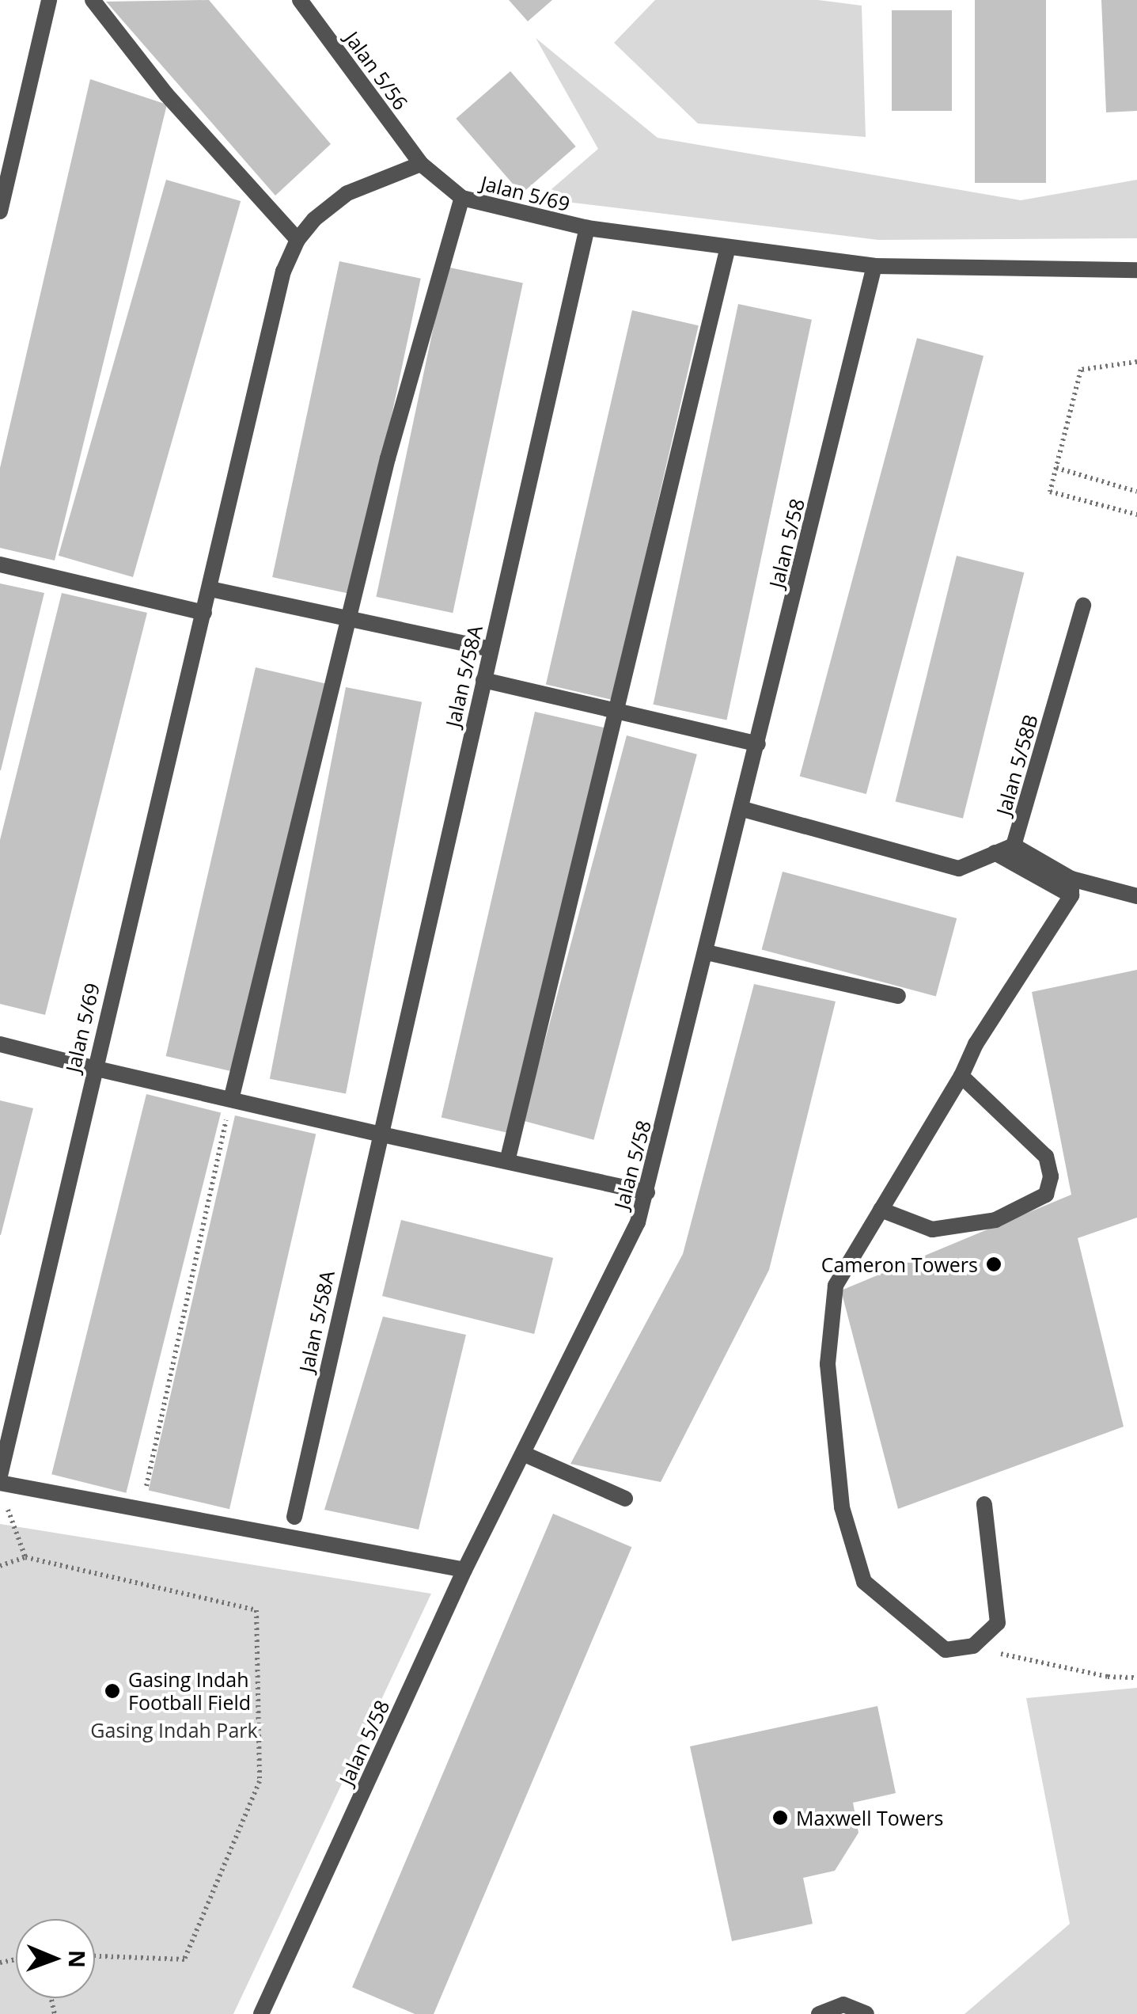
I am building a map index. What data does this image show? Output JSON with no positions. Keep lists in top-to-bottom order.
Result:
{
  "streets": {
    "street": [
      "Jalan 5/56",
      "Jalan 5/69",
      "Jalan 5/58",
      "Jalan 5/58A",
      "Jalan 5/58B"
    ]
  },
  "crossings": [
    ["Jalan 5/56", "Jalan 5/69"],
    ["Jalan 5/69", "Jalan 5/58"],
    ["Jalan 5/69", "Jalan 5/58A"],
    ["Jalan 5/58", "Jalan 5/58B"]
  ],
  "parks": ["Gasing Indah Park"],
  "places": ["Cameron Towers", "Gasing Indah Football Field", "Maxwell Towers"],
  "north": "right"
}
